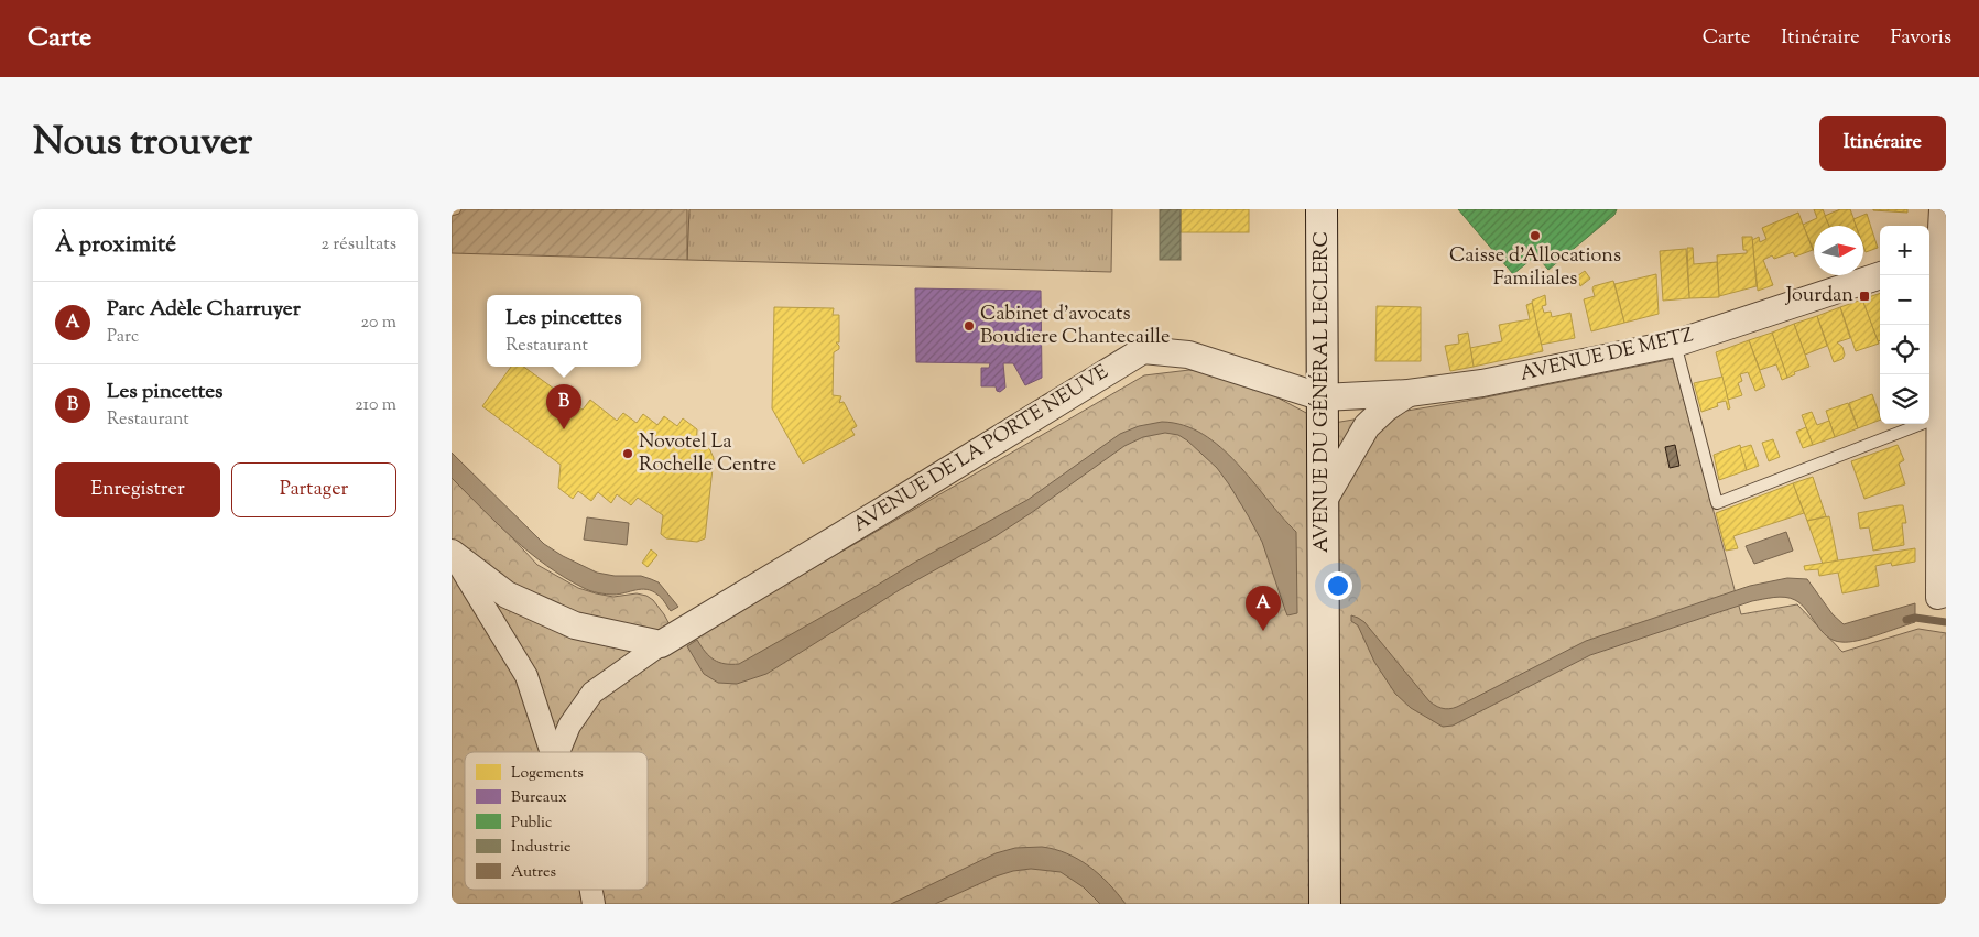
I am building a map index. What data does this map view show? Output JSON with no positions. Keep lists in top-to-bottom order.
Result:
{
  "streets": {
    "main road": ["AVENUE DU GÉNÉRAL LECLERC"],
    "street": ["AVENUE DE METZ", "AVENUE DE LA PORTE NEUVE"]
  },
  "crossings": [
    ["AVENUE DE METZ", "AVENUE DU GÉNÉRAL LECLERC"],
    ["AVENUE DE METZ", "AVENUE DE LA PORTE NEUVE"],
    ["AVENUE DU GÉNÉRAL LECLERC", "AVENUE DE LA PORTE NEUVE"]
  ],
  "places": {
    "other": ["Caisse d'Allocations Familiales", "Cabinet d'avocats Boudiere Chantecaille", "Novotel La Rochelle Centre"],
    "transit": ["Jourdan"]
  },
  "legend": [
    "Logements",
    "Bureaux",
    "Public",
    "Industrie",
    "Autres"
  ],
  "north": "right",
  "page": {
    "header": "Carte",
    "nav": ["Carte", "Itinéraire", "Favoris"],
    "title": "Nous trouver",
    "buttons": [
      "Itinéraire",
      ["Enregistrer", "Partager"]
    ],
    "heading": ["À proximité", "2 résultats"],
    "map_buttons": ["+", "−"],
    "list": [
      {
        "mark": "A",
        "name": "Parc Adèle Charruyer",
        "note": "Parc",
        "value": "20 m"
      },
      {
        "mark": "B",
        "name": "Les pincettes",
        "note": "Restaurant",
        "value": "210 m"
      }
    ],
    "popup": ["Les pincettes", "Restaurant"],
    "pins": ["B", "A"]
  }
}
